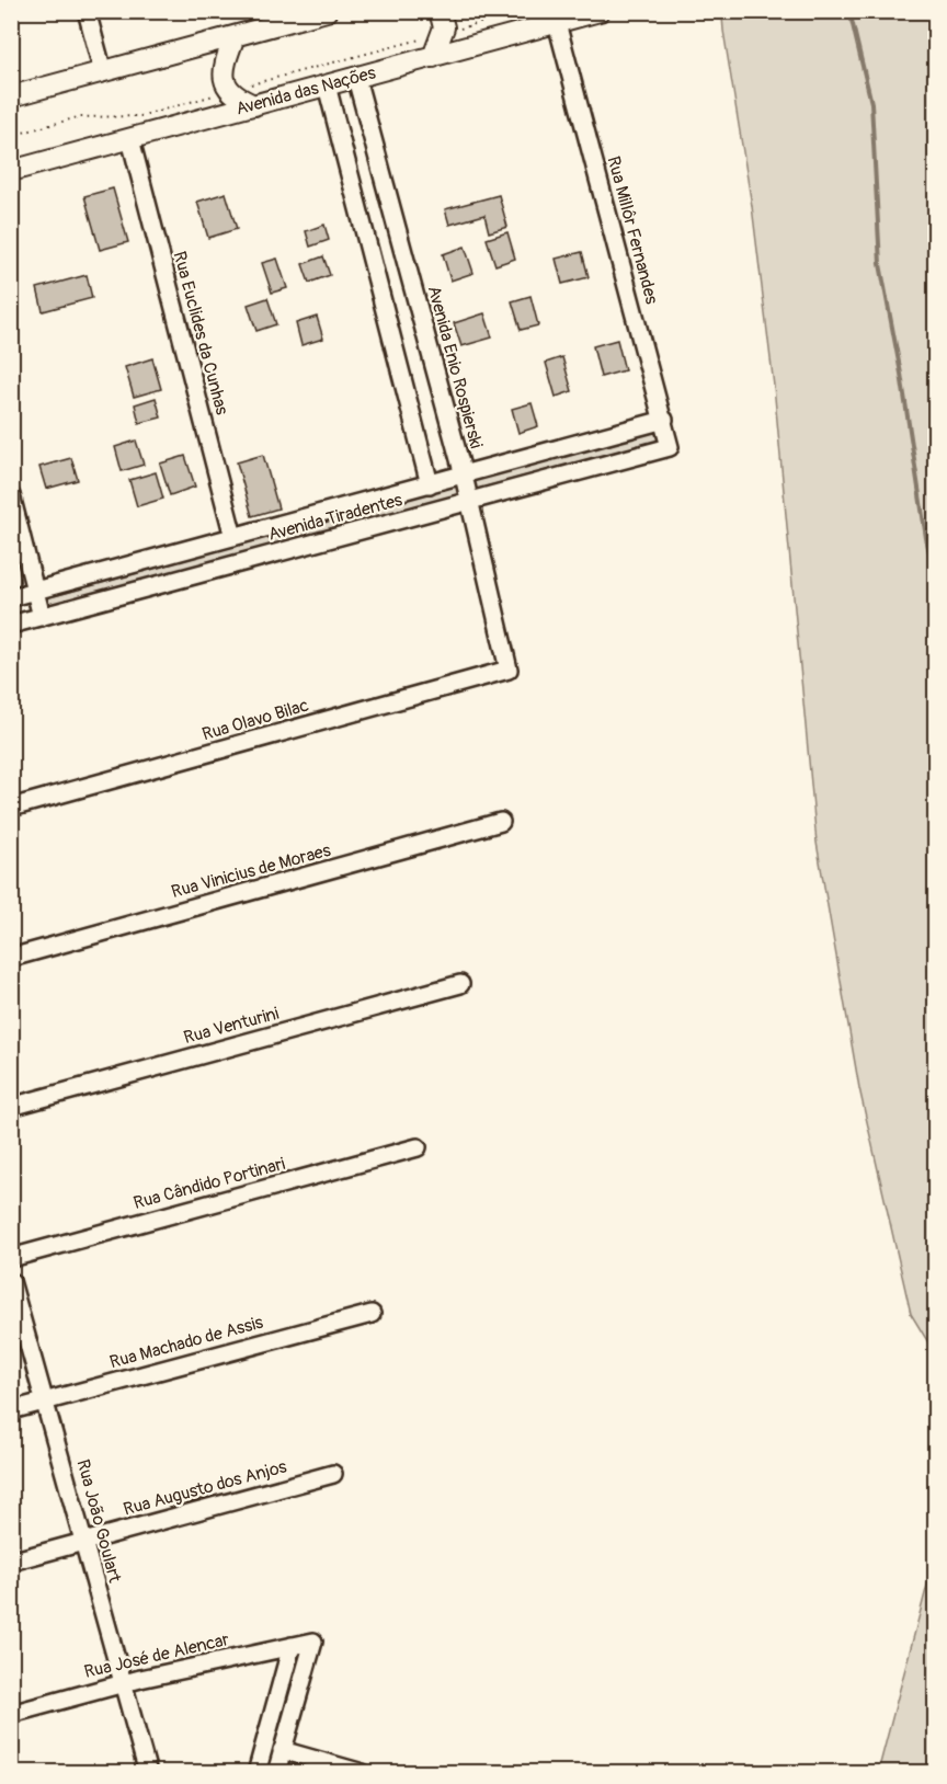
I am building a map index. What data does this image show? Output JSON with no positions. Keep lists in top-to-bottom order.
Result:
{
  "streets": {
    "main road": ["Avenida das Nações"],
    "street": [
      "Rua Millôr Fernandes",
      "Rua Euclides da Cunhas",
      "Avenida Enio Rospierski",
      "Avenida Tiradentes",
      "Rua Olavo Bilac",
      "Rua Vinicius de Moraes",
      "Rua Venturini",
      "Rua Cândido Portinari",
      "Rua Machado de Assis",
      "Rua Augusto dos Anjos",
      "Rua João Goulart",
      "Rua José de Alencar"
    ]
  },
  "crossings": [
    ["Avenida das Nações", "Rua Millôr Fernandes"],
    ["Avenida das Nações", "Rua Euclides da Cunhas"],
    ["Avenida das Nações", "Avenida Enio Rospierski"],
    ["Rua Millôr Fernandes", "Avenida Tiradentes"],
    ["Rua Euclides da Cunhas", "Avenida Tiradentes"],
    ["Avenida Enio Rospierski", "Avenida Tiradentes"],
    ["Avenida Enio Rospierski", "Rua Olavo Bilac"],
    ["Rua Machado de Assis", "Rua João Goulart"],
    ["Rua Augusto dos Anjos", "Rua João Goulart"],
    ["Rua João Goulart", "Rua José de Alencar"]
  ]
}
